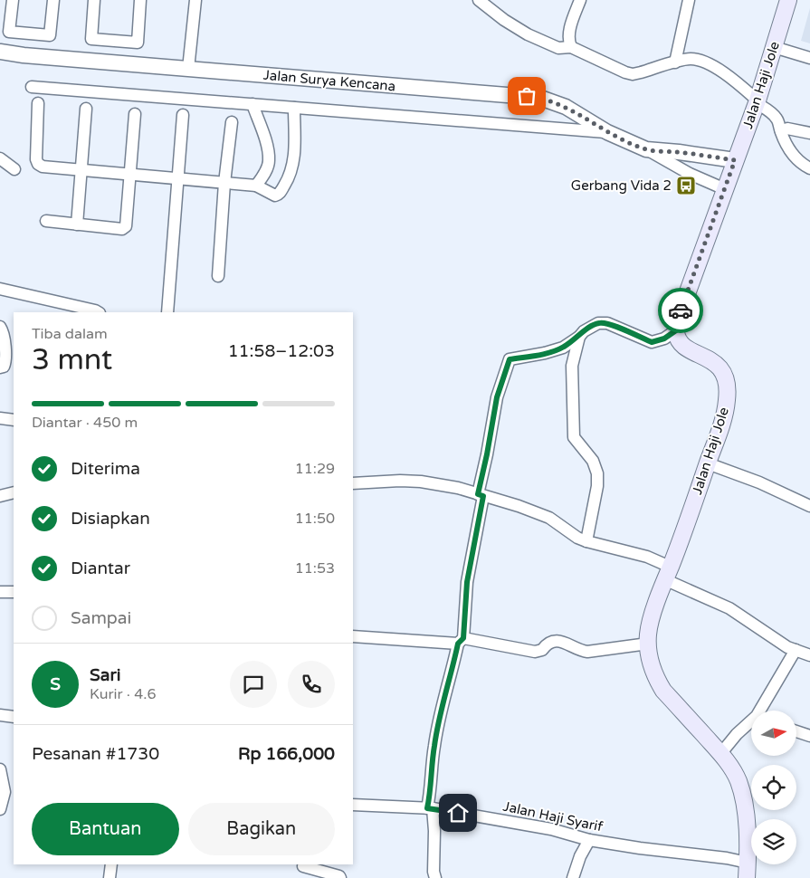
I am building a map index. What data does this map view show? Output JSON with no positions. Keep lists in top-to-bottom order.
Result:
{
  "streets": {
    "main road": ["Jalan Haji Jole"],
    "street": ["Jalan Surya Kencana", "Jalan Haji Syarif"]
  },
  "crossings": [
    ["Jalan Surya Kencana", "Jalan Haji Jole"],
    ["Jalan Haji Jole", "Jalan Haji Syarif"]
  ],
  "places": {
    "bus stop": ["Gerbang Vida 2"]
  },
  "north": "right",
  "page": {
    "heading": ["3 mnt", "Tiba dalam", "11:58–12:03"],
    "panel": [
      "Sari",
      "Kurir · 4.6",
      "Pesanan #1730",
      "Rp 166,000"
    ],
    "bar": "Diantar · 450 m",
    "list": [
      ["Diterima", "11:29"],
      ["Disiapkan", "11:50"],
      ["Diantar", "11:53"],
      "Sampai"
    ],
    "round": "S",
    "buttons": ["Bantuan", "Bagikan"]
  }
}
